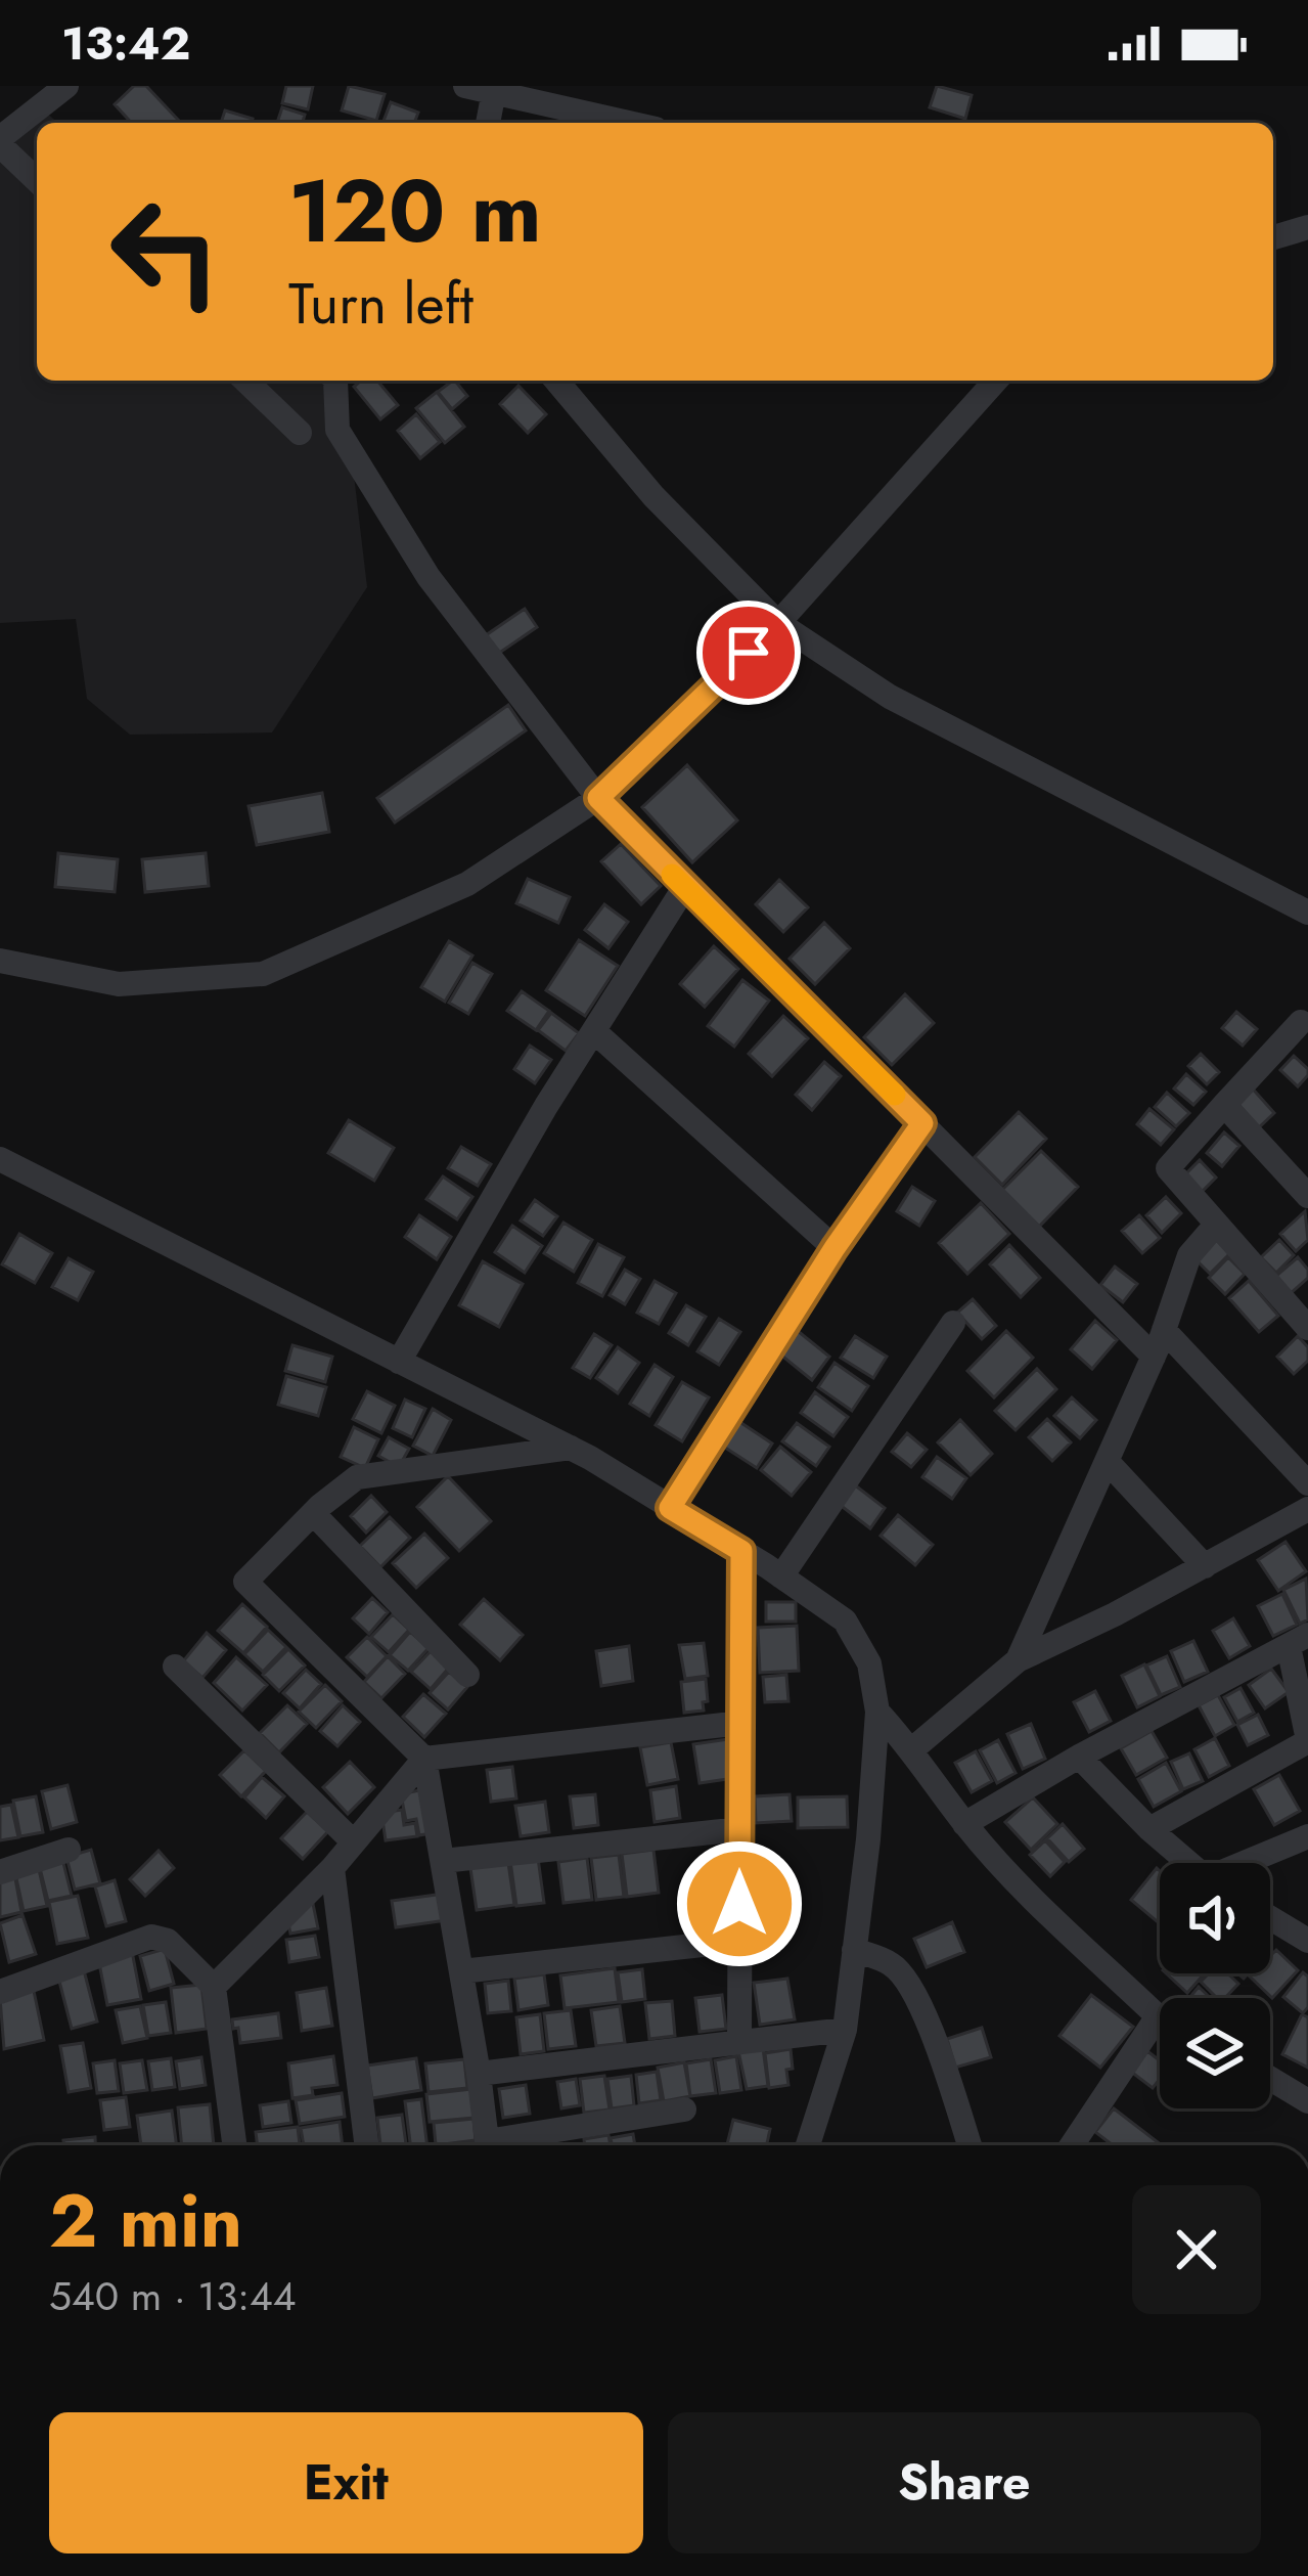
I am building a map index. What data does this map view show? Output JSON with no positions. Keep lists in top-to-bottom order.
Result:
{
  "page": {
    "status": "13:42",
    "turn": ["120 m", "Turn left"],
    "heading": ["2 min", "540 m · 13:44"],
    "buttons": ["Exit", "Share"]
  }
}
